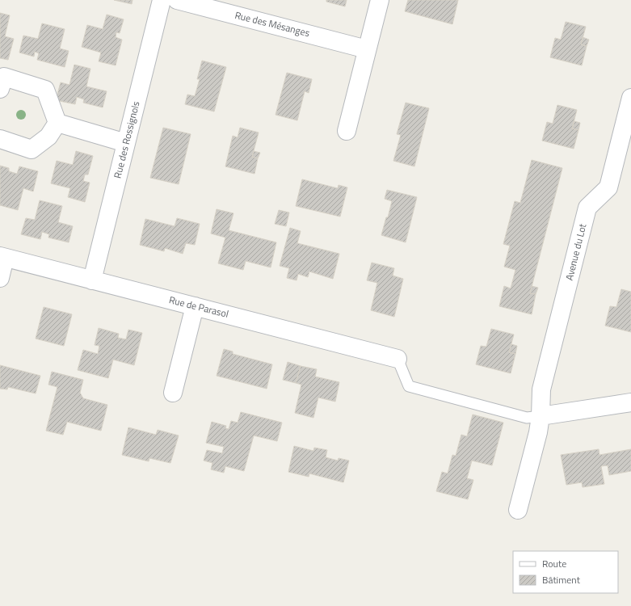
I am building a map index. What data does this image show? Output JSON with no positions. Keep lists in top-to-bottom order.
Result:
{
  "streets": {
    "street": [
      "Rue des Mésanges",
      "Rue des Rossignols",
      "Avenue du Lot",
      "Rue de Parasol"
    ]
  },
  "crossings": [
    ["Rue des Rossignols", "Rue de Parasol"]
  ],
  "legend": ["Route", "Bâtiment"]
}
